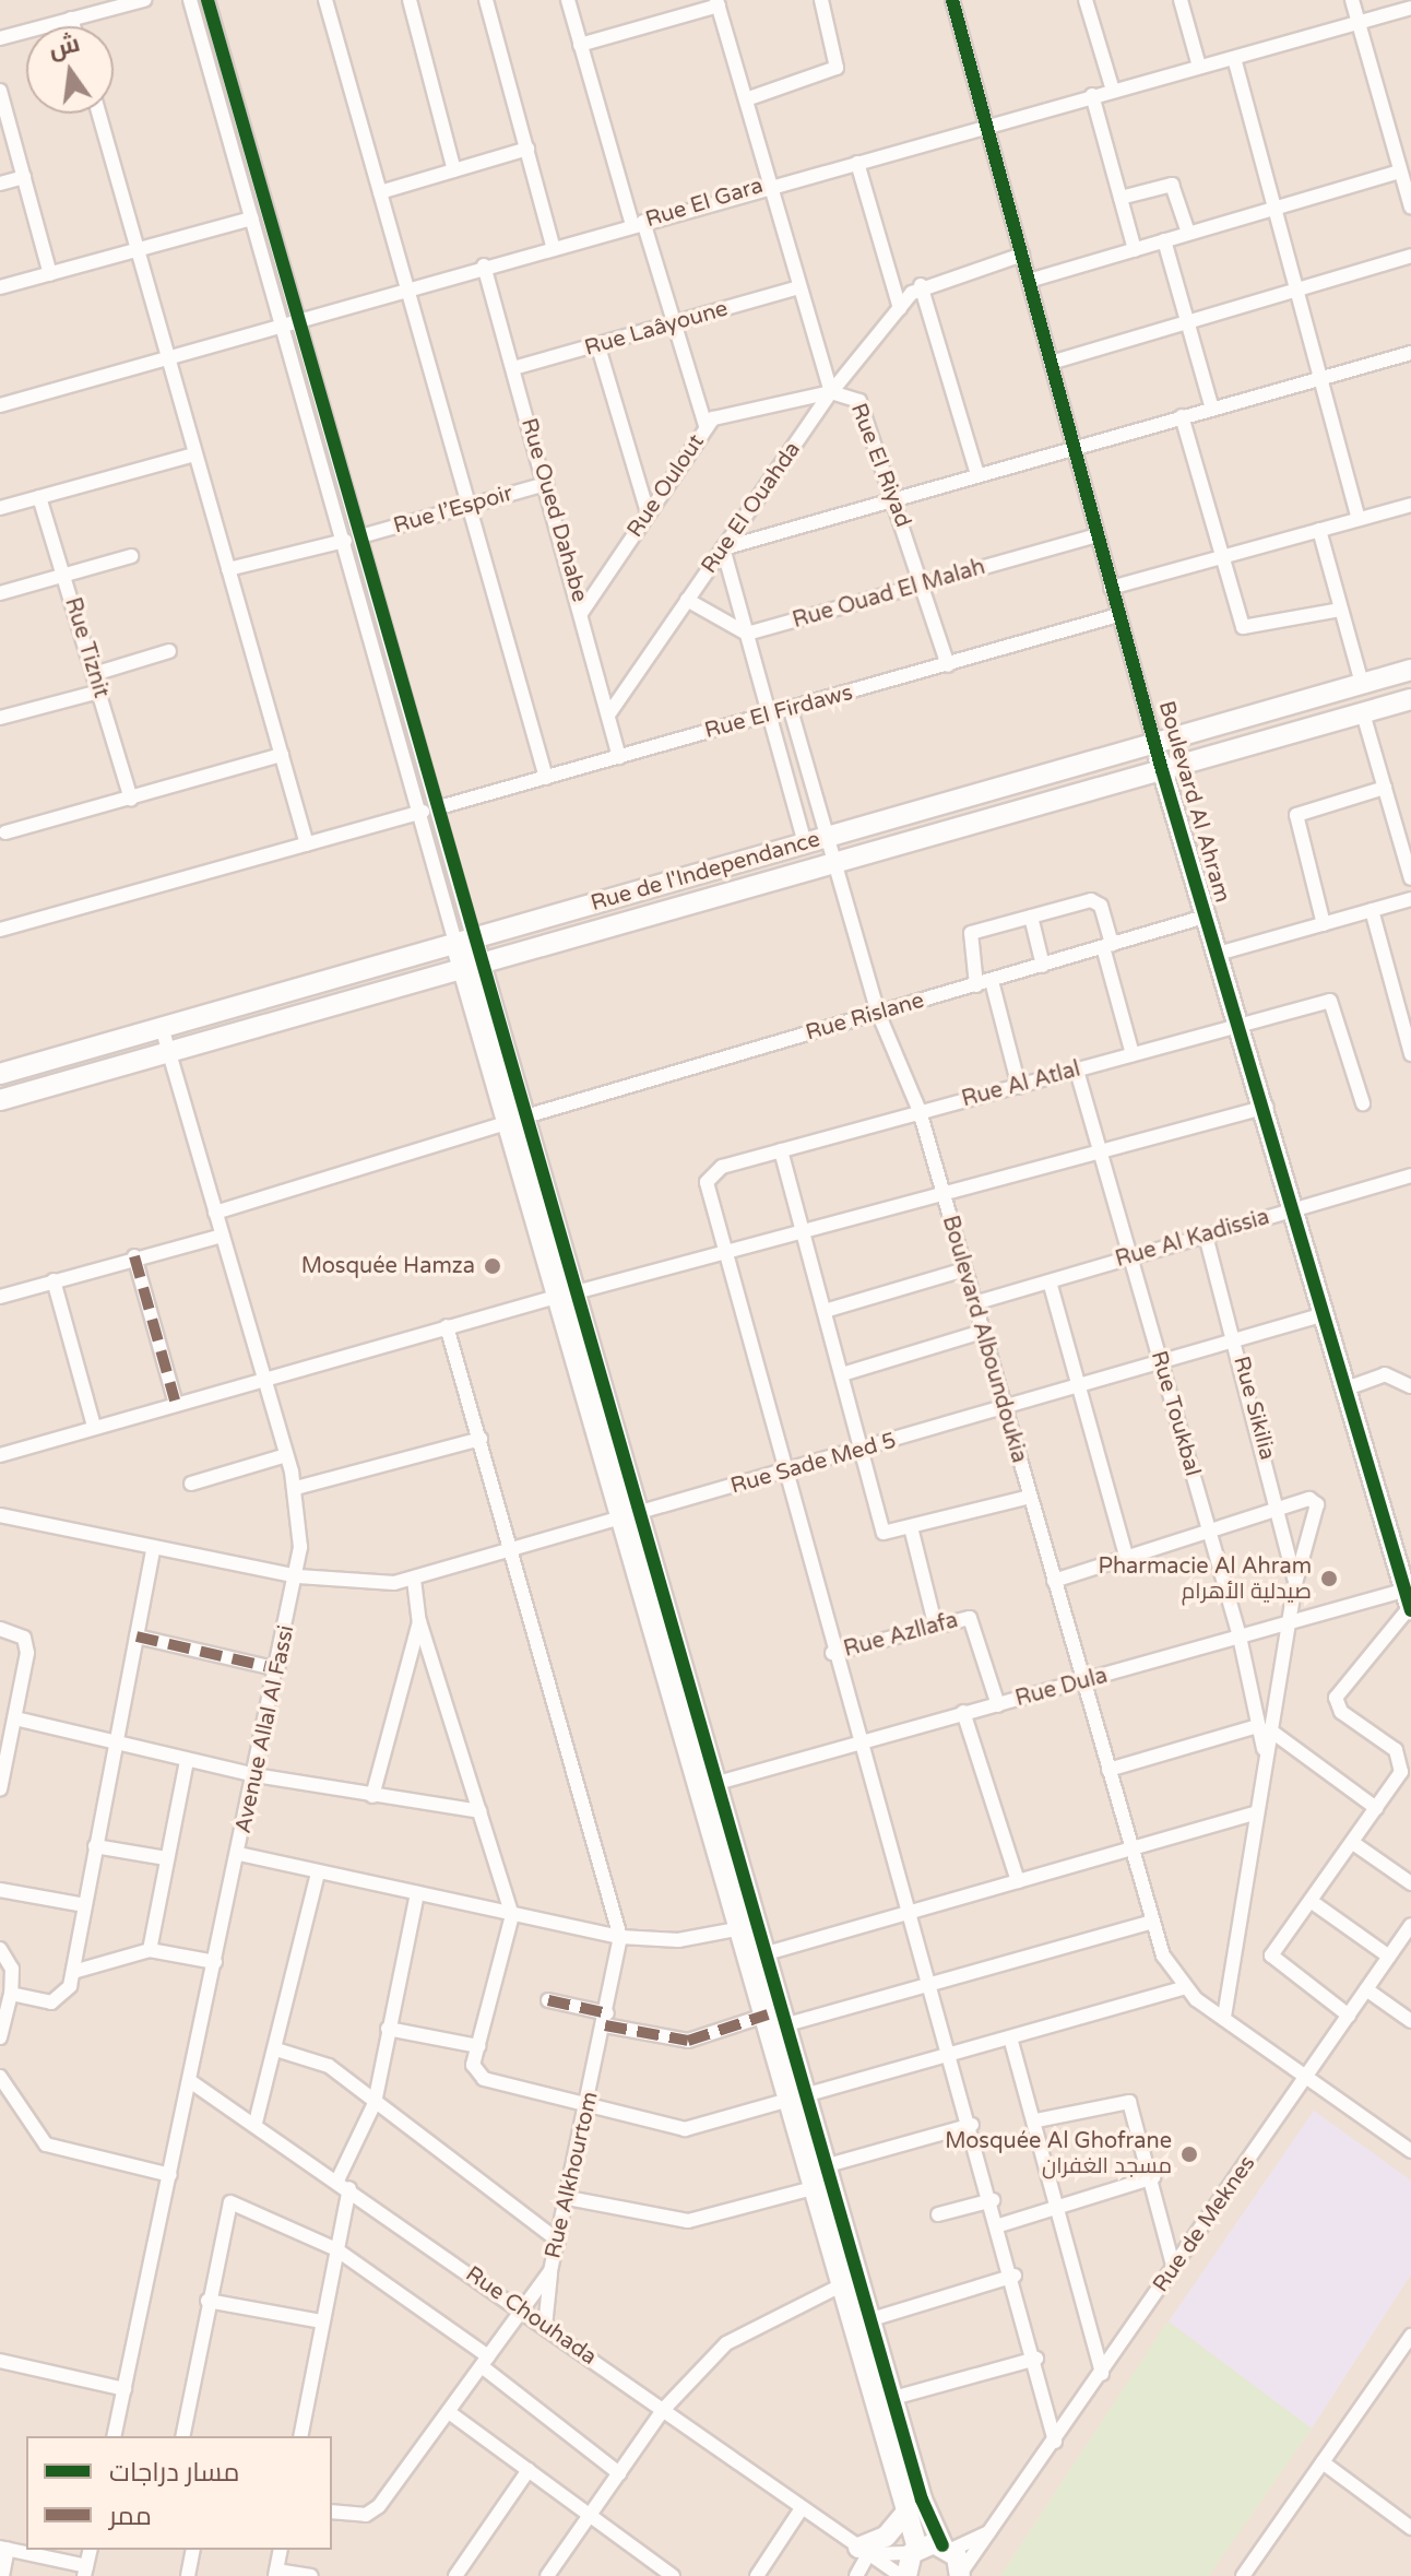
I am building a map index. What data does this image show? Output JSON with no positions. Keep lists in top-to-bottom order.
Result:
{
  "streets": {
    "street": [
      "Rue El Gara",
      "Rue Laâyoune",
      "Rue El Riyad",
      "Rue Oulout",
      "Rue El Ouahda",
      "Rue l’Espoir",
      "Rue Oued Dahabe",
      "Rue Ouad El Malah",
      "Rue Tiznit",
      "Rue El Firdaws",
      "Boulevard Al Ahram",
      "Rue de l'Independance",
      "Rue Rislane",
      "Rue Al Atlal",
      "Rue Al Kadissia",
      "Boulevard Alboundoukia",
      "Rue Sikilia",
      "Rue Toukbal",
      "Rue Sade Med 5",
      "Rue Azllafa",
      "Rue Dula",
      "Avenue Allal Al Fassi",
      "Rue Alkhourtom",
      "Rue de Meknes",
      "Rue Chouhada"
    ]
  },
  "crossings": [
    ["Rue El Gara", "Rue El Riyad"],
    ["Rue El Gara", "Rue Oued Dahabe"],
    ["Rue El Gara", "Boulevard Al Ahram"],
    ["Rue Laâyoune", "Rue El Riyad"],
    ["Rue Laâyoune", "Rue Oued Dahabe"],
    ["Rue El Riyad", "Rue Oulout"],
    ["Rue El Riyad", "Rue El Ouahda"],
    ["Rue El Riyad", "Rue Ouad El Malah"],
    ["Rue El Riyad", "Rue El Firdaws"],
    ["Rue Oulout", "Rue El Ouahda"],
    ["Rue Oulout", "Rue Oued Dahabe"],
    ["Rue El Ouahda", "Rue Oued Dahabe"],
    ["Rue l’Espoir", "Rue Oued Dahabe"],
    ["Rue Oued Dahabe", "Rue El Firdaws"],
    ["Rue Ouad El Malah", "Boulevard Al Ahram"],
    ["Rue El Firdaws", "Boulevard Al Ahram"],
    ["Rue El Firdaws", "Boulevard Alboundoukia"],
    ["Boulevard Al Ahram", "Rue de l'Independance"],
    ["Boulevard Al Ahram", "Rue Rislane"],
    ["Boulevard Al Ahram", "Rue Al Atlal"],
    ["Boulevard Al Ahram", "Rue Al Kadissia"],
    ["Boulevard Al Ahram", "Rue Sade Med 5"],
    ["Boulevard Al Ahram", "Rue Dula"],
    ["Rue de l'Independance", "Boulevard Alboundoukia"],
    ["Rue de l'Independance", "Avenue Allal Al Fassi"],
    ["Rue Rislane", "Boulevard Alboundoukia"],
    ["Rue Rislane", "Avenue Allal Al Fassi"],
    ["Rue Al Atlal", "Boulevard Alboundoukia"],
    ["Rue Al Atlal", "Rue Toukbal"],
    ["Rue Al Kadissia", "Boulevard Alboundoukia"],
    ["Rue Al Kadissia", "Rue Sikilia"],
    ["Rue Al Kadissia", "Rue Toukbal"],
    ["Boulevard Alboundoukia", "Rue Sade Med 5"],
    ["Boulevard Alboundoukia", "Rue Dula"],
    ["Rue Sikilia", "Rue Sade Med 5"],
    ["Rue Toukbal", "Rue Sade Med 5"],
    ["Rue Toukbal", "Rue Dula"],
    ["Rue Sade Med 5", "Avenue Allal Al Fassi"],
    ["Rue Azllafa", "Rue Dula"],
    ["Avenue Allal Al Fassi", "Rue Chouhada"],
    ["Rue Alkhourtom", "Rue Chouhada"]
  ],
  "places": ["Mosquée Hamza", "Pharmacie Al Ahram صيدلية الأهرام", "Mosquée Al Ghofrane مسجد الغفران"],
  "legend": ["مسار دراجات", "ممر"],
  "north": "top"
}
